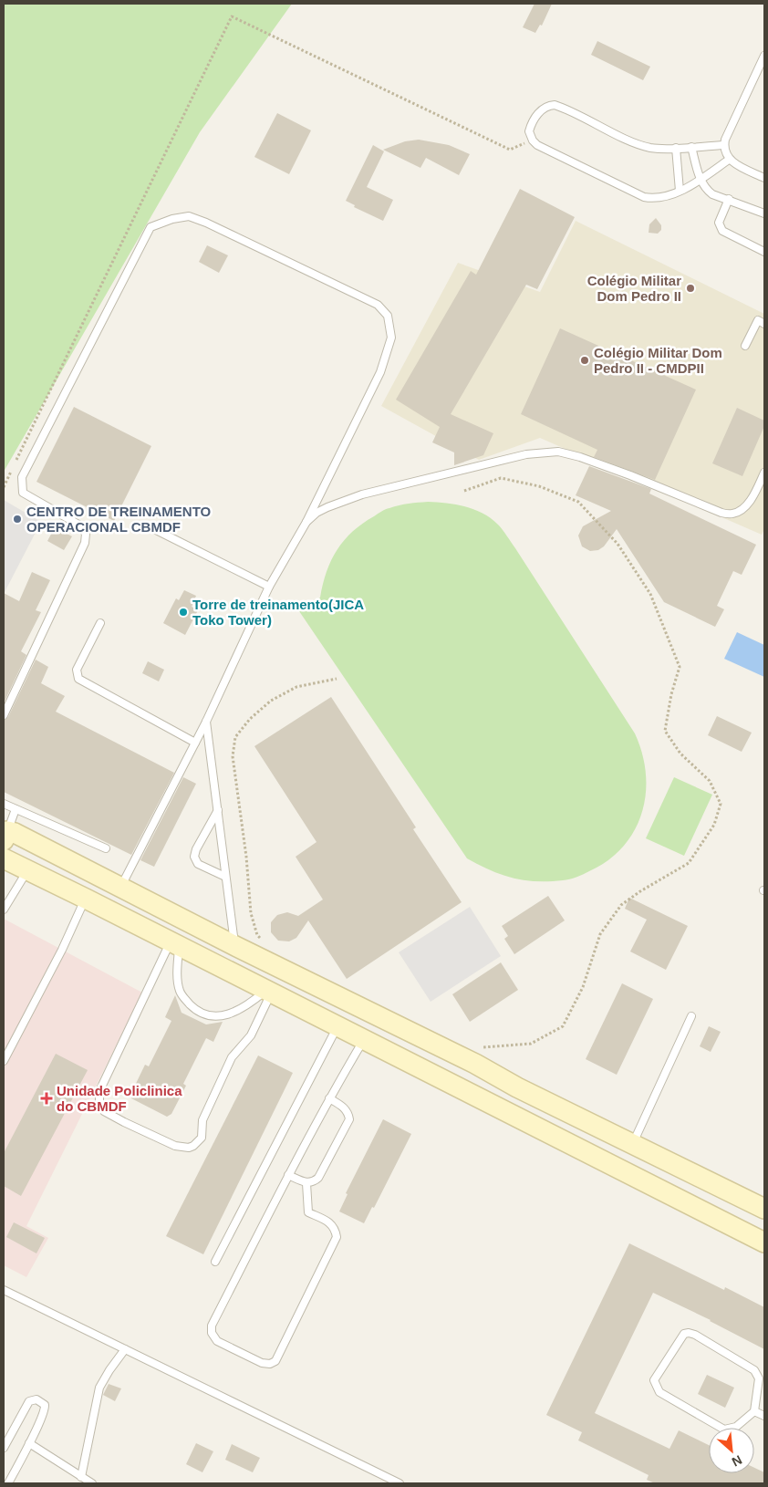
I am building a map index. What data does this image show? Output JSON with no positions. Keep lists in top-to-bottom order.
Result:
{
  "places": {
    "other": [
      "Colégio Militar Dom Pedro II",
      "Colégio Militar Dom Pedro II - CMDPII",
      "CENTRO DE TREINAMENTO OPERACIONAL CBMDF",
      "Torre de treinamento(JICA Toko Tower)"
    ],
    "health": ["Unidade Policlinica do CBMDF"]
  },
  "north": "bottom right"
}
